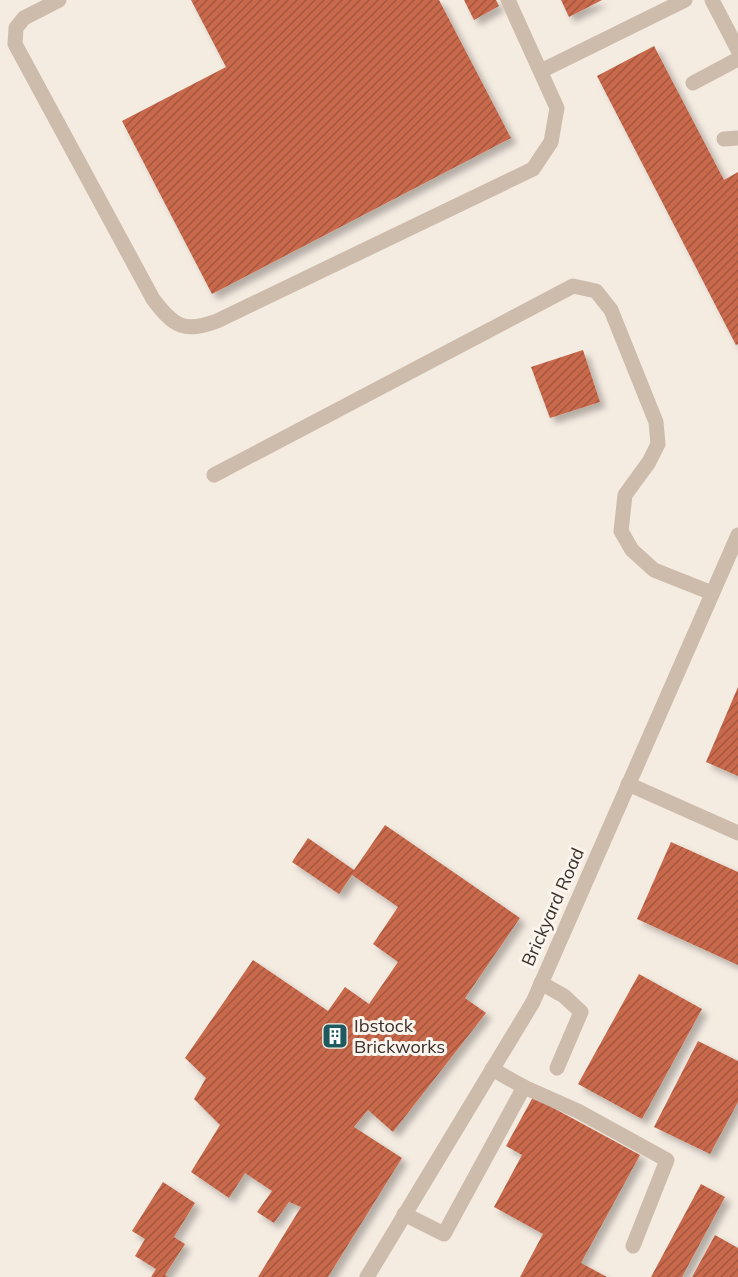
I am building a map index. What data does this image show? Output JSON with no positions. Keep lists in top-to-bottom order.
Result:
{
  "streets": {
    "street": ["Brickyard Road"]
  },
  "places": {
    "building": ["Ibstock Brickworks"]
  }
}
